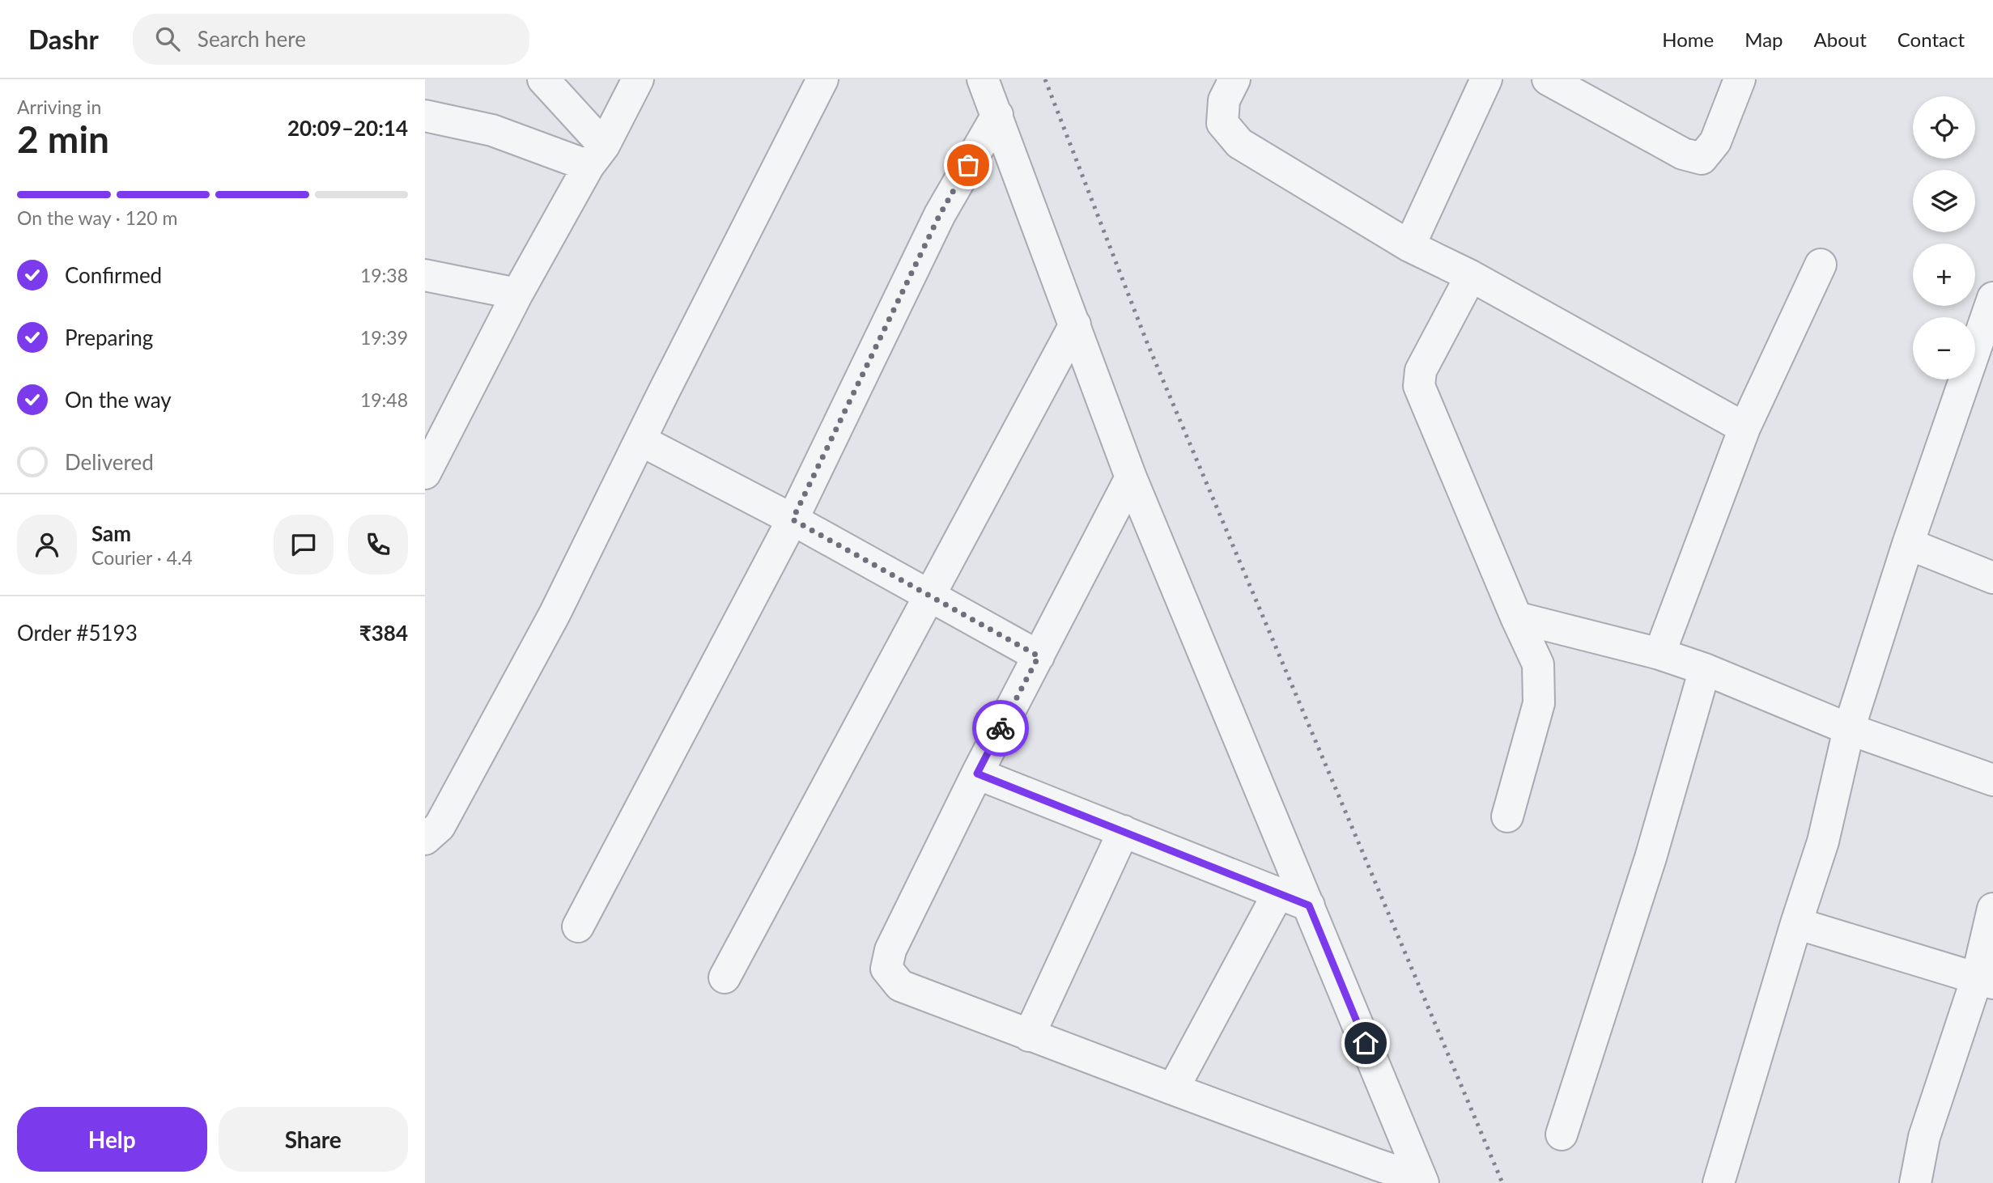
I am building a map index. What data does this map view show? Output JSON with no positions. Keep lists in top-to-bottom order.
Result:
{
  "page": {
    "header": "Dashr",
    "search": "Search here",
    "nav": [
      "Home",
      "Map",
      "About",
      "Contact"
    ],
    "heading": ["2 min", "Arriving in", "20:09–20:14"],
    "panel": [
      "Sam",
      "Courier · 4.4",
      "Order #5193",
      "₹384"
    ],
    "map_buttons": ["+", "−"],
    "bar": "On the way · 120 m",
    "list": [
      ["Confirmed", "19:38"],
      ["Preparing", "19:39"],
      ["On the way", "19:48"],
      "Delivered"
    ],
    "buttons": ["Help", "Share"]
  }
}
